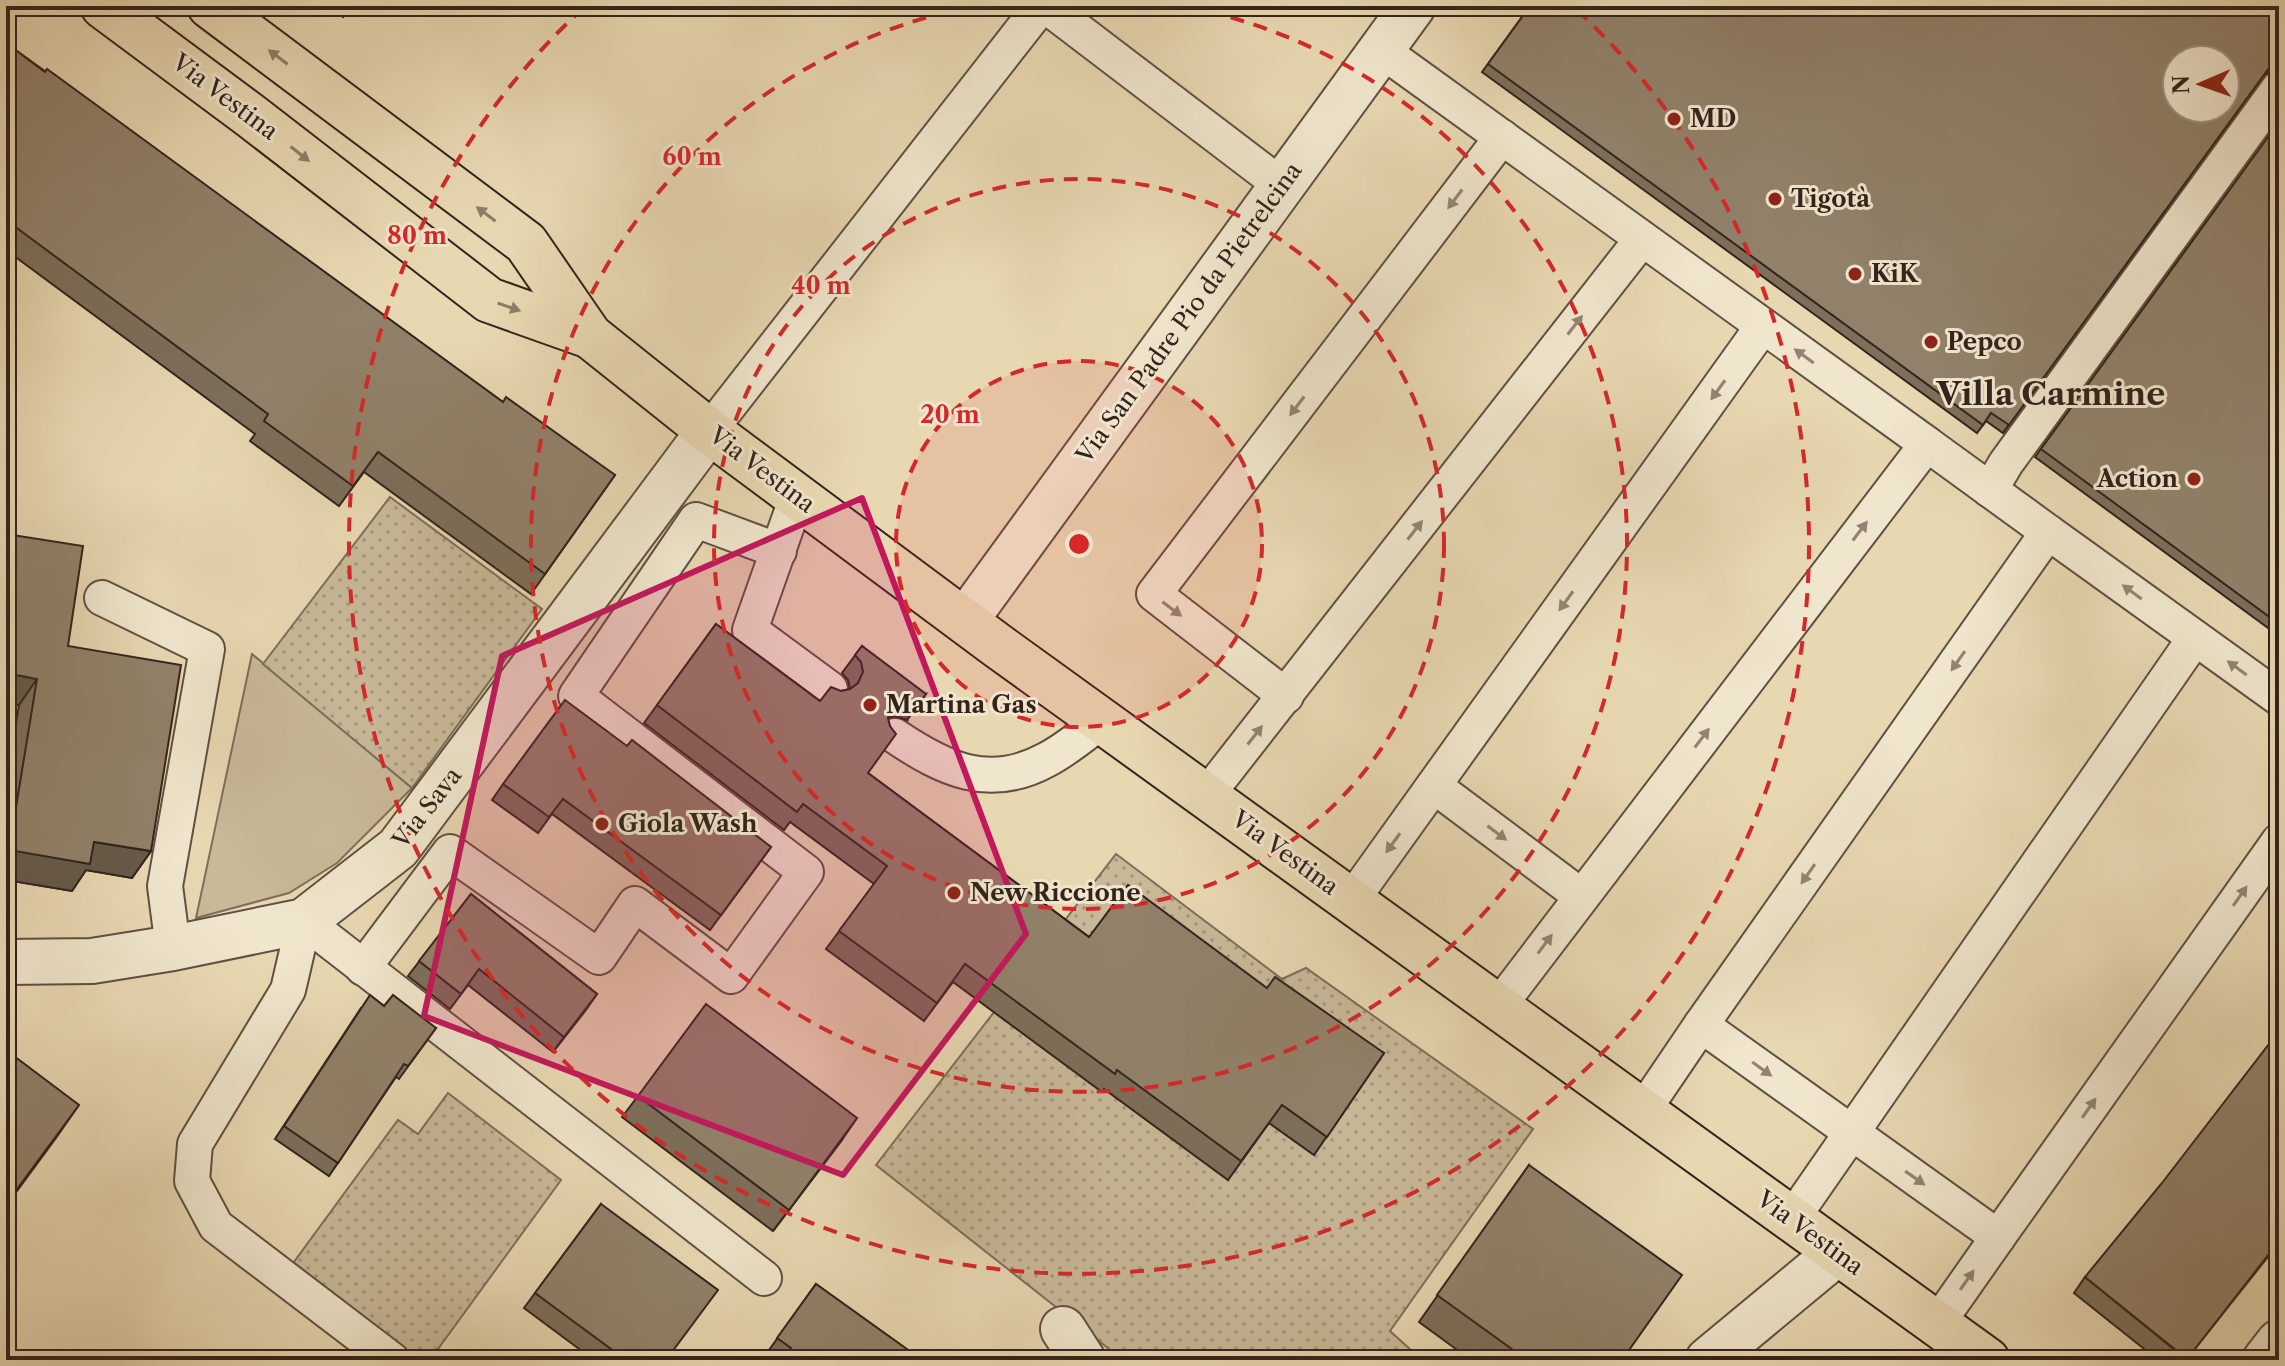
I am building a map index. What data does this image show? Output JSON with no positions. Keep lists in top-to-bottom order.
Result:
{
  "streets": {
    "main road": ["Via Vestina"],
    "street": ["Via San Padre Pio da Pietrelcina", "Via Sava"]
  },
  "crossings": [
    ["Via Vestina", "Via San Padre Pio da Pietrelcina"],
    ["Via Vestina", "Via Sava"]
  ],
  "districts": ["Villa Carmine"],
  "places": [
    "MD",
    "Tigotà",
    "KiK",
    "Pepco",
    "Action",
    "Martina Gas",
    "Giola Wash",
    "New Riccione"
  ],
  "north": "left",
  "rings": [
    "60 m",
    "80 m",
    "40 m",
    "20 m"
  ]
}
